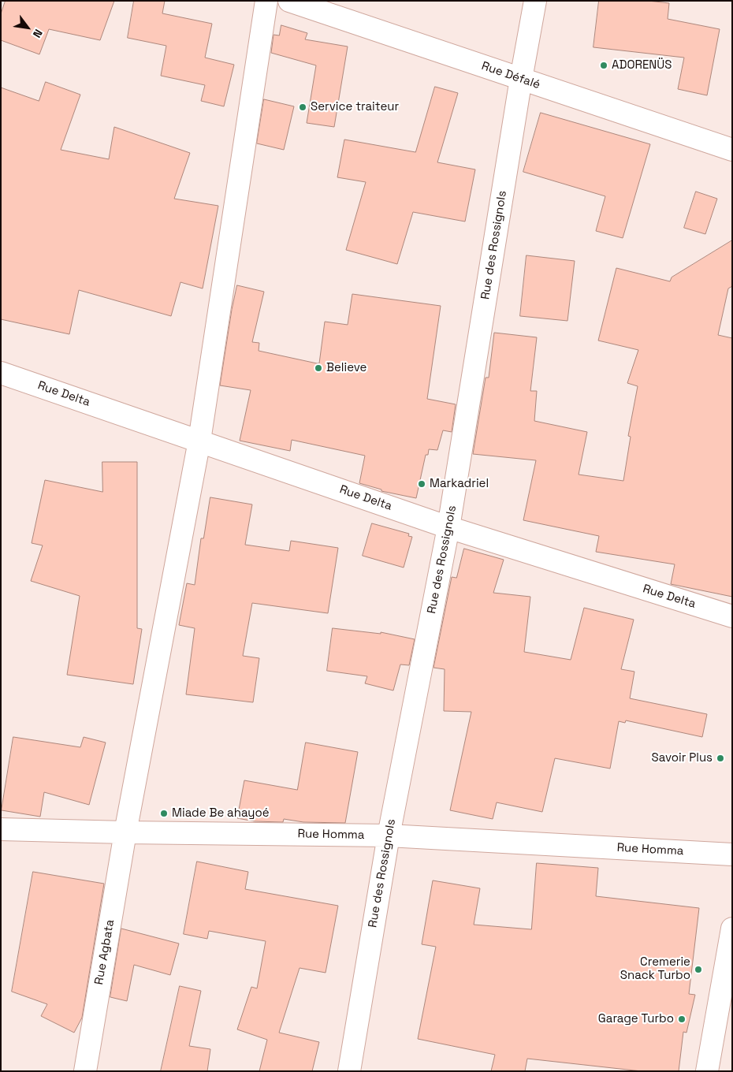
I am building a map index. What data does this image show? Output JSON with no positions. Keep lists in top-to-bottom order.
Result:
{
  "streets": {
    "street": [
      "Rue Défalé",
      "Rue des Rossignols",
      "Rue Delta",
      "Rue Homma",
      "Rue Agbata"
    ]
  },
  "crossings": [
    ["Rue Défalé", "Rue des Rossignols"],
    ["Rue des Rossignols", "Rue Delta"],
    ["Rue des Rossignols", "Rue Homma"],
    ["Rue Delta", "Rue Agbata"],
    ["Rue Homma", "Rue Agbata"]
  ],
  "places": [
    "ADORENÜS",
    "Service traiteur",
    "Believe",
    "Markadriel",
    "Savoir Plus",
    "Miade Be ahayoé",
    "Cremerie Snack Turbo",
    "Garage Turbo"
  ],
  "north": "bottom right"
}
